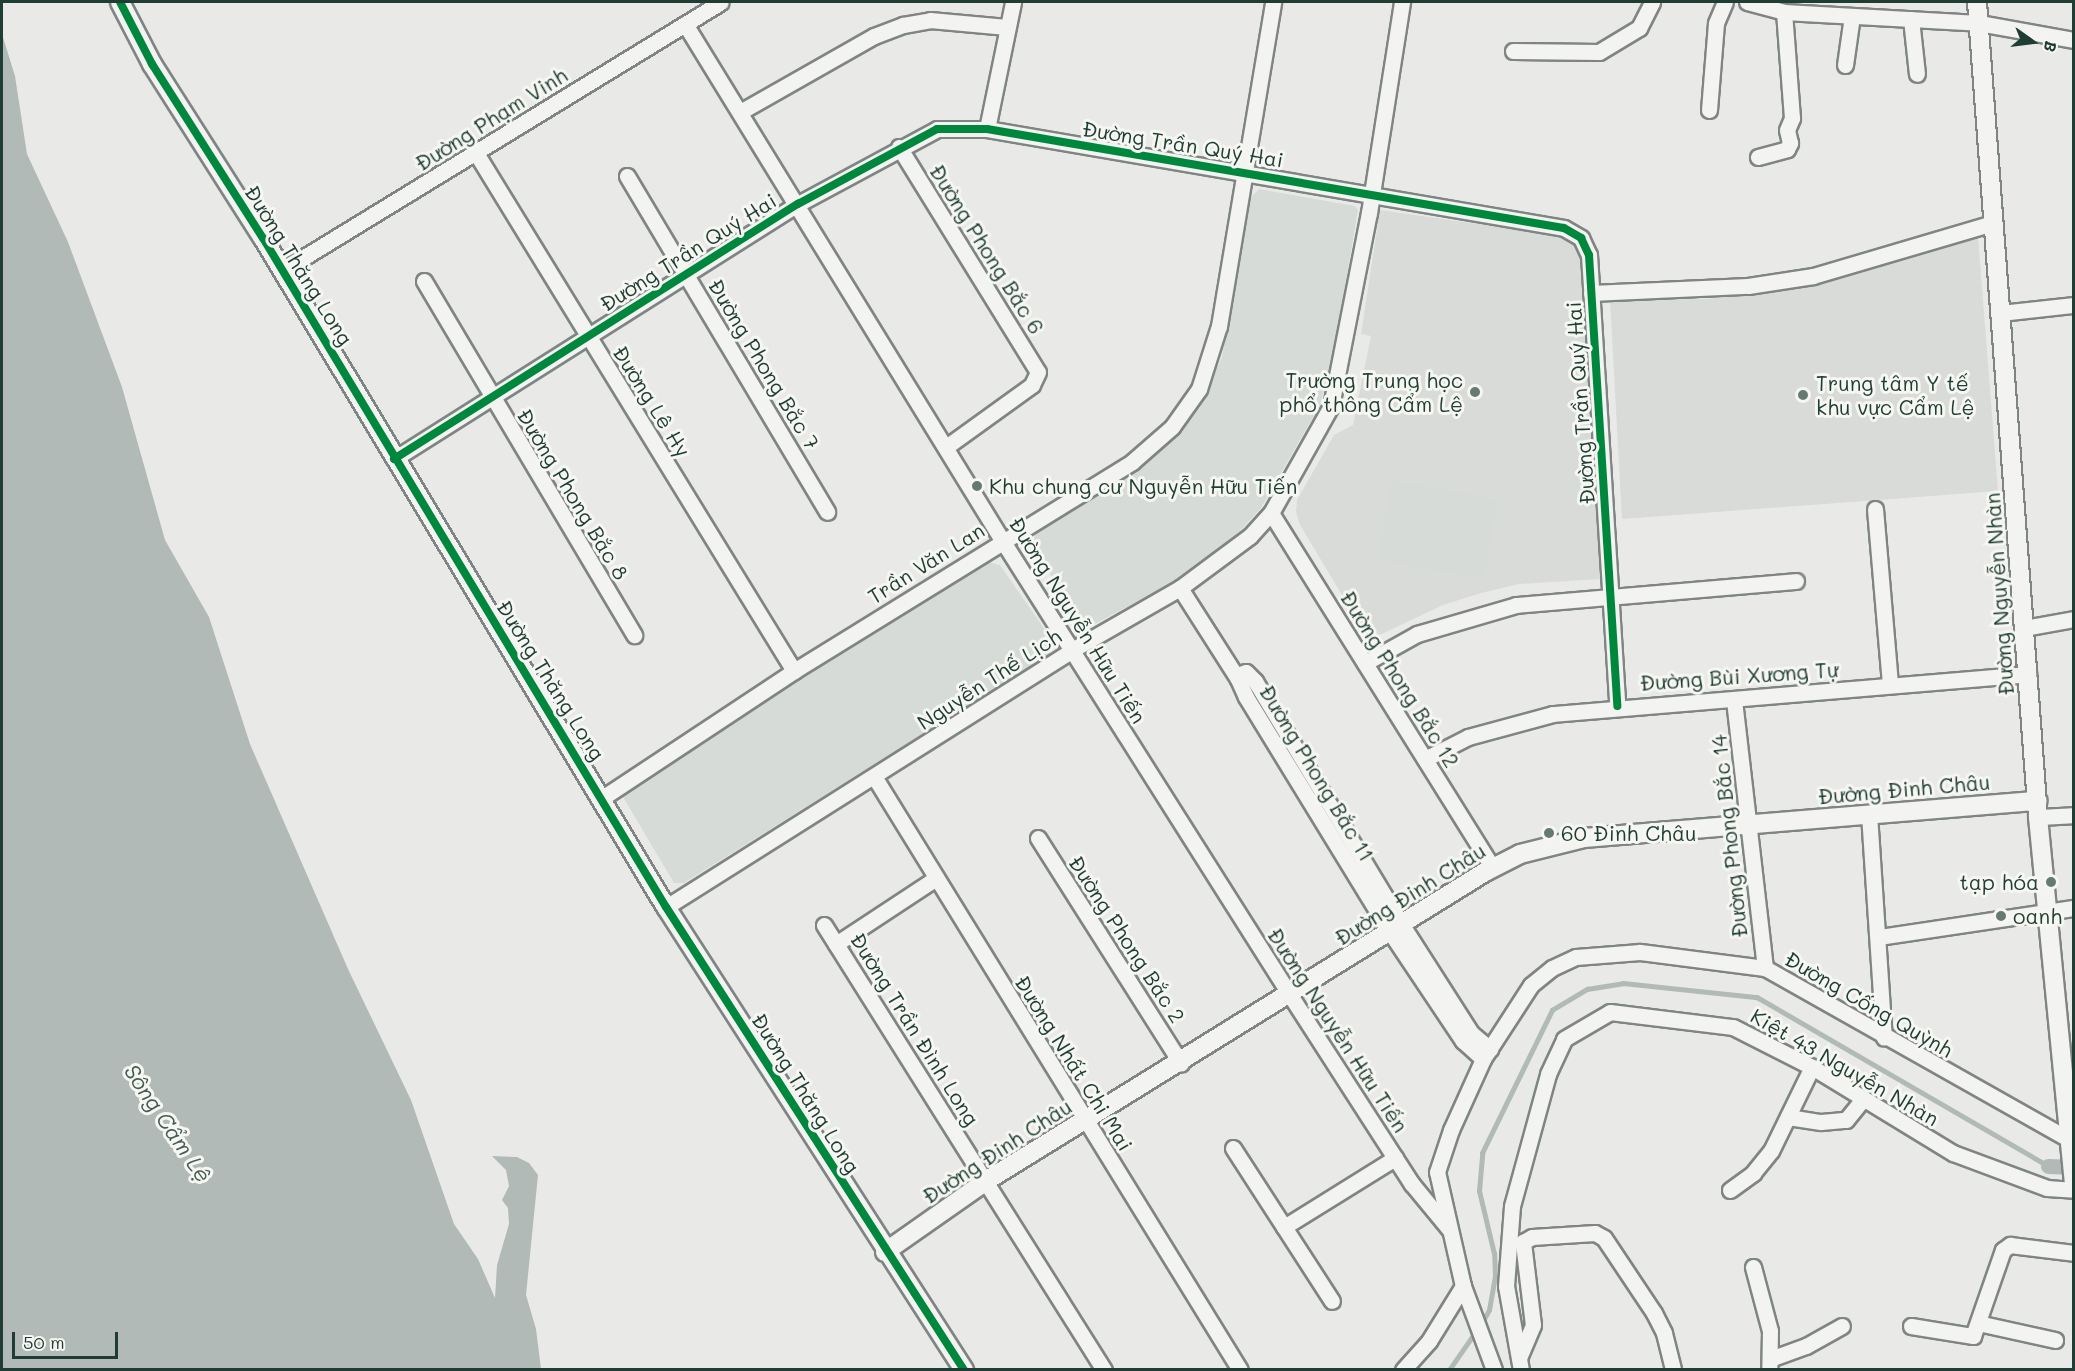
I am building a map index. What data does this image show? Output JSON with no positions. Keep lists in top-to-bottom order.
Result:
{
  "streets": {
    "street": [
      "Đường Phạm Vinh",
      "Đường Trần Quý Hai",
      "Đường Phong Bắc 6",
      "Đường Thăng Long",
      "Đường Phong Bắc 7",
      "Đường Lê Hy",
      "Đường Phong Bắc 8",
      "Trần Văn Lan",
      "Đường Nguyễn Nhàn",
      "Đường Nguyễn Hữu Tiến",
      "Đường Bùi Xương Tự",
      "Nguyễn Thế Lịch",
      "Đường Phong Bắc 12",
      "Đường Phong Bắc 11",
      "Đường Đinh Châu",
      "Đường Phong Bắc 14",
      "Đường Phong Bắc 2",
      "Đường Cống Quỳnh",
      "Đường Trần Đình Long",
      "Đường Nhất Chi Mai",
      "Kiệt 43 Nguyễn Nhàn"
    ]
  },
  "crossings": [
    ["Đường Phạm Vinh", "Đường Thăng Long"],
    ["Đường Phạm Vinh", "Đường Lê Hy"],
    ["Đường Phạm Vinh", "Đường Nguyễn Hữu Tiến"],
    ["Đường Trần Quý Hai", "Đường Phong Bắc 6"],
    ["Đường Trần Quý Hai", "Đường Thăng Long"],
    ["Đường Trần Quý Hai", "Đường Phong Bắc 7"],
    ["Đường Trần Quý Hai", "Đường Lê Hy"],
    ["Đường Trần Quý Hai", "Đường Phong Bắc 8"],
    ["Đường Trần Quý Hai", "Trần Văn Lan"],
    ["Đường Trần Quý Hai", "Đường Nguyễn Hữu Tiến"],
    ["Đường Trần Quý Hai", "Đường Bùi Xương Tự"],
    ["Đường Trần Quý Hai", "Nguyễn Thế Lịch"],
    ["Đường Phong Bắc 6", "Đường Nguyễn Hữu Tiến"],
    ["Đường Thăng Long", "Trần Văn Lan"],
    ["Đường Thăng Long", "Nguyễn Thế Lịch"],
    ["Đường Thăng Long", "Đường Đinh Châu"],
    ["Đường Lê Hy", "Trần Văn Lan"],
    ["Trần Văn Lan", "Đường Nguyễn Hữu Tiến"],
    ["Đường Nguyễn Nhàn", "Đường Bùi Xương Tự"],
    ["Đường Nguyễn Nhàn", "Đường Đinh Châu"],
    ["Đường Nguyễn Nhàn", "Đường Cống Quỳnh"],
    ["Đường Nguyễn Hữu Tiến", "Nguyễn Thế Lịch"],
    ["Đường Nguyễn Hữu Tiến", "Đường Đinh Châu"],
    ["Đường Nguyễn Hữu Tiến", "Đường Cống Quỳnh"],
    ["Đường Bùi Xương Tự", "Đường Phong Bắc 12"],
    ["Đường Bùi Xương Tự", "Đường Phong Bắc 14"],
    ["Nguyễn Thế Lịch", "Đường Phong Bắc 12"],
    ["Nguyễn Thế Lịch", "Đường Phong Bắc 11"],
    ["Nguyễn Thế Lịch", "Đường Nhất Chi Mai"],
    ["Đường Phong Bắc 12", "Đường Đinh Châu"],
    ["Đường Phong Bắc 11", "Đường Đinh Châu"],
    ["Đường Phong Bắc 11", "Đường Cống Quỳnh"],
    ["Đường Đinh Châu", "Đường Phong Bắc 14"],
    ["Đường Đinh Châu", "Đường Phong Bắc 2"],
    ["Đường Đinh Châu", "Đường Trần Đình Long"],
    ["Đường Đinh Châu", "Đường Nhất Chi Mai"],
    ["Đường Phong Bắc 14", "Đường Cống Quỳnh"]
  ],
  "water": ["Sông Cẩm Lệ"],
  "places": [
    "Trường Trung học phổ thông Cẩm Lệ",
    "Trung tâm Y tế khu vực Cẩm Lệ",
    "Khu chung cư Nguyễn Hữu Tiến",
    "60 Đinh Châu",
    "tạp hóa",
    "oanh"
  ],
  "scale_bar": "50 m",
  "north": "right"
}
